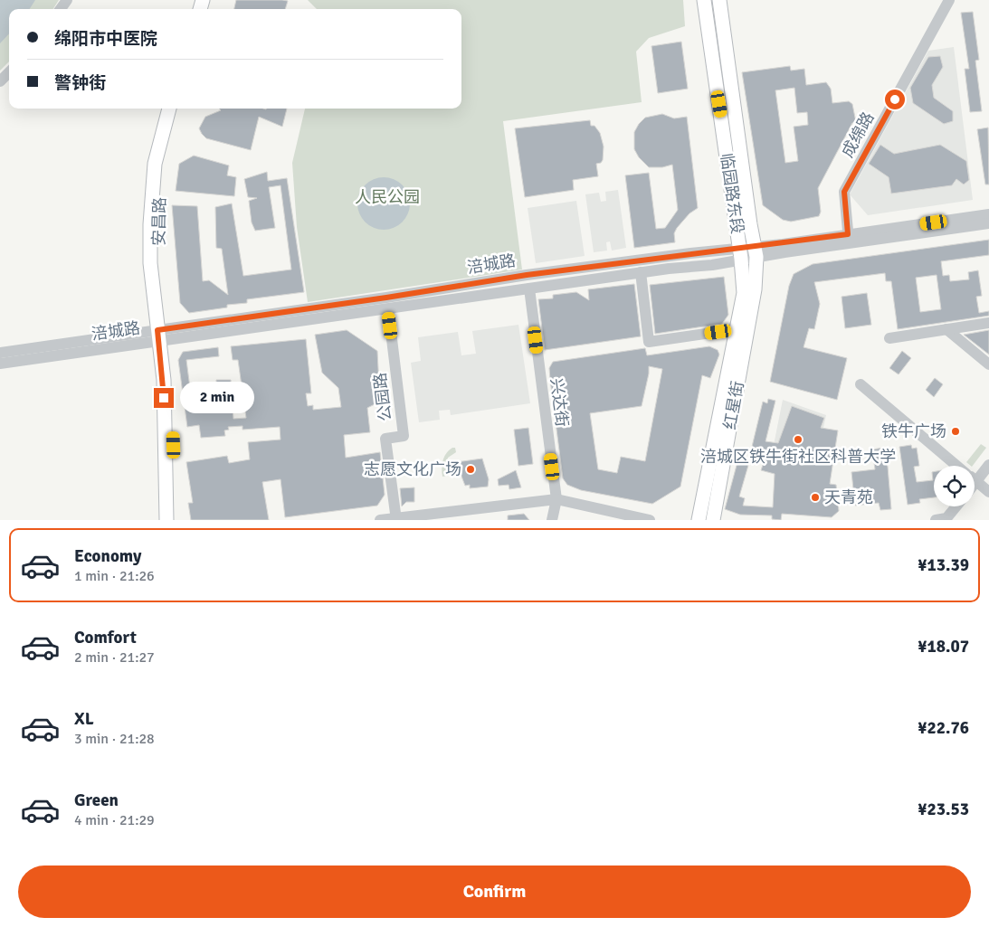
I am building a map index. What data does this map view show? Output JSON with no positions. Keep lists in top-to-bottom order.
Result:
{
  "streets": {
    "main road": ["临园路东段", "安昌路", "红星街"],
    "street": [
      "成绵路",
      "涪城路",
      "公园路",
      "兴达街"
    ]
  },
  "crossings": [
    ["成绵路", "涪城路"],
    ["临园路东段", "涪城路"],
    ["安昌路", "涪城路"],
    ["涪城路", "公园路"],
    ["涪城路", "兴达街"],
    ["涪城路", "红星街"]
  ],
  "parks": ["人民公园"],
  "places": [
    "铁牛广场",
    "涪城区铁牛街社区科普大学",
    "志愿文化广场",
    "天青苑"
  ],
  "page": {
    "banner": ["绵阳市中医院", "警钟街"],
    "bubble": "2 min",
    "list": [
      {
        "name": "Economy",
        "note": "1 min · 21:26",
        "value": "¥13.39"
      },
      {
        "name": "Comfort",
        "note": "2 min · 21:27",
        "value": "¥18.07"
      },
      {
        "name": "XL",
        "note": "3 min · 21:28",
        "value": "¥22.76"
      },
      {
        "name": "Green",
        "note": "4 min · 21:29",
        "value": "¥23.53"
      }
    ],
    "buttons": "Confirm"
  }
}
